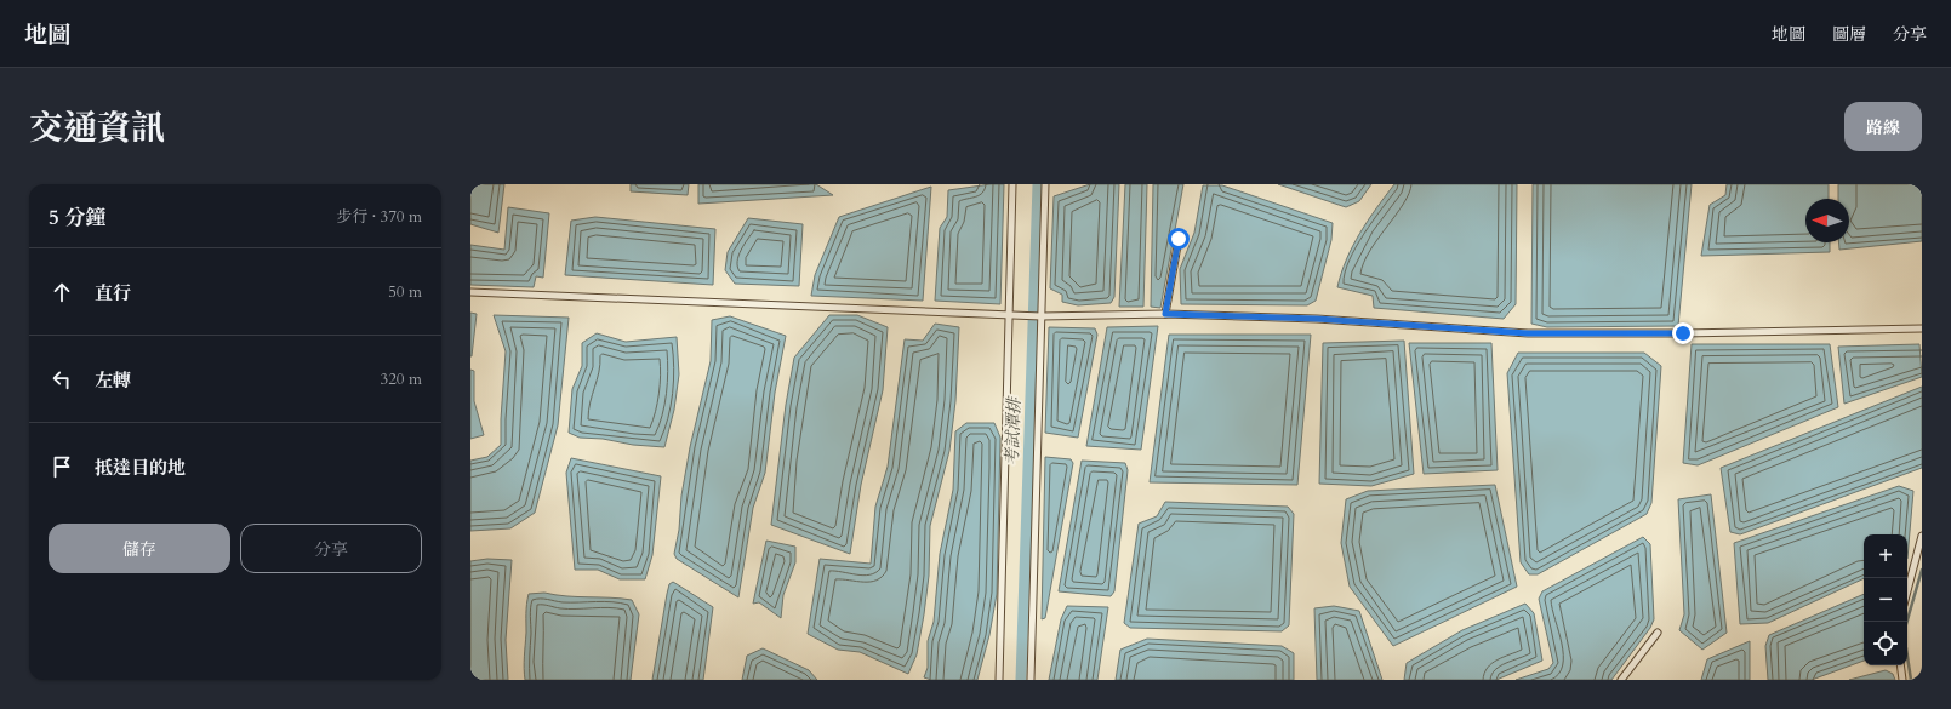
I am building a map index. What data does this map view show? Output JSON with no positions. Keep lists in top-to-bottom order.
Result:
{
  "water": ["考試潭排"],
  "north": "left",
  "page": {
    "header": "地圖",
    "nav": ["地圖", "圖層", "分享"],
    "title": "交通資訊",
    "buttons": [
      "路線",
      ["儲存", "分享"]
    ],
    "heading": ["5 分鐘", "步行 · 370 m"],
    "list": [
      ["直行", "50 m"],
      ["左轉", "320 m"],
      "抵達目的地"
    ],
    "map_buttons": ["+", "−"]
  }
}
